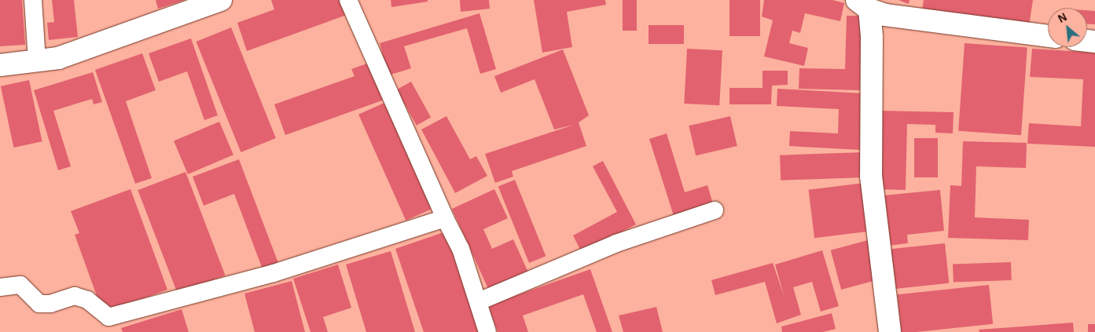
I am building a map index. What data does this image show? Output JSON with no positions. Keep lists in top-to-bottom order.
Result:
{
  "north": "top left"
}
